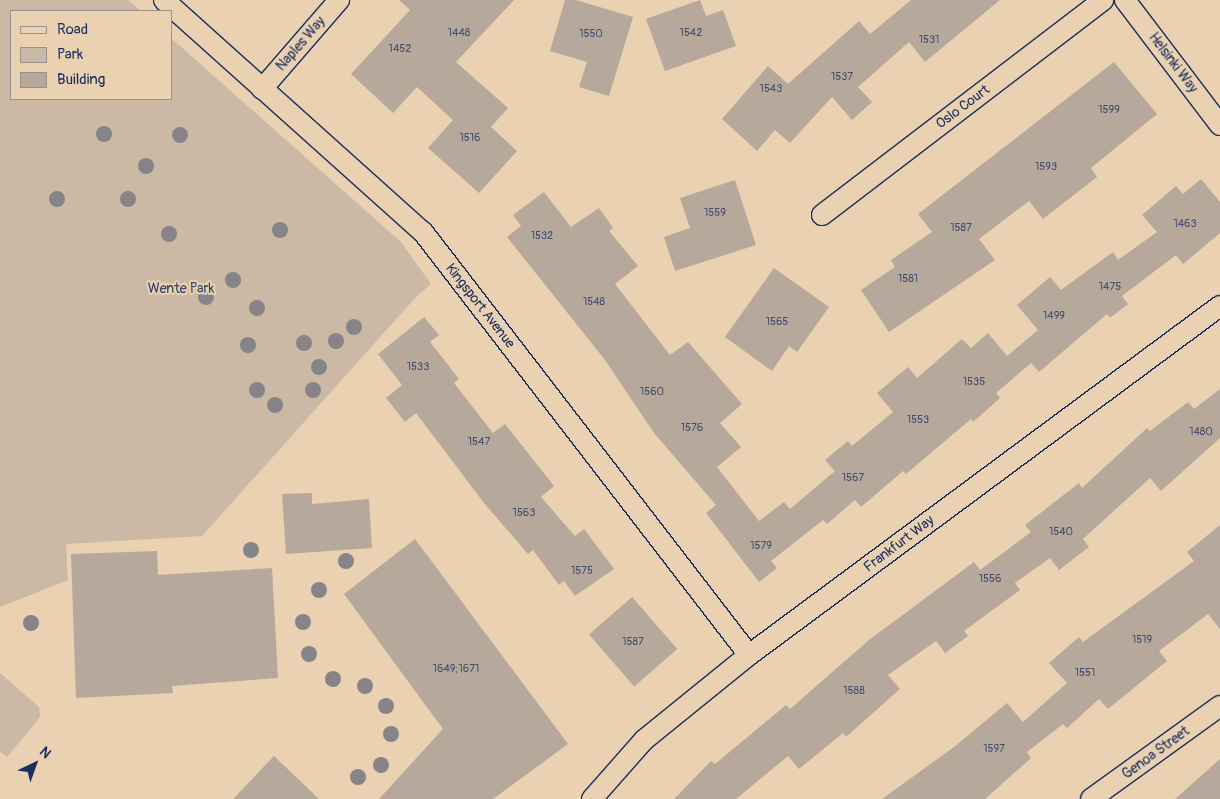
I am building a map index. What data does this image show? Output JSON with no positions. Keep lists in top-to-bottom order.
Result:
{
  "streets": {
    "street": [
      "Naples Way",
      "Helsinki Way",
      "Oslo Court",
      "Kingsport Avenue",
      "Frankfurt Way",
      "Genoa Street"
    ]
  },
  "crossings": [
    ["Naples Way", "Kingsport Avenue"],
    ["Kingsport Avenue", "Frankfurt Way"]
  ],
  "parks": ["Wente Park"],
  "house_numbers": [
    "1448",
    "1542",
    "1550",
    "1531",
    "1452",
    "1537",
    "1543",
    "1599",
    "1516",
    "1593",
    "1559",
    "1463",
    "1587",
    "1532",
    "1581",
    "1475",
    "1548",
    "1499",
    "1565",
    "1533",
    "1535",
    "1560",
    "1553",
    "1576",
    "1480",
    "1547",
    "1567",
    "1563",
    "1540",
    "1579",
    "1575",
    "1556",
    "1519",
    "1587",
    "1649;1671",
    "1551",
    "1588",
    "1597"
  ],
  "legend": ["Road", "Park", "Building"],
  "north": "top right"
}
